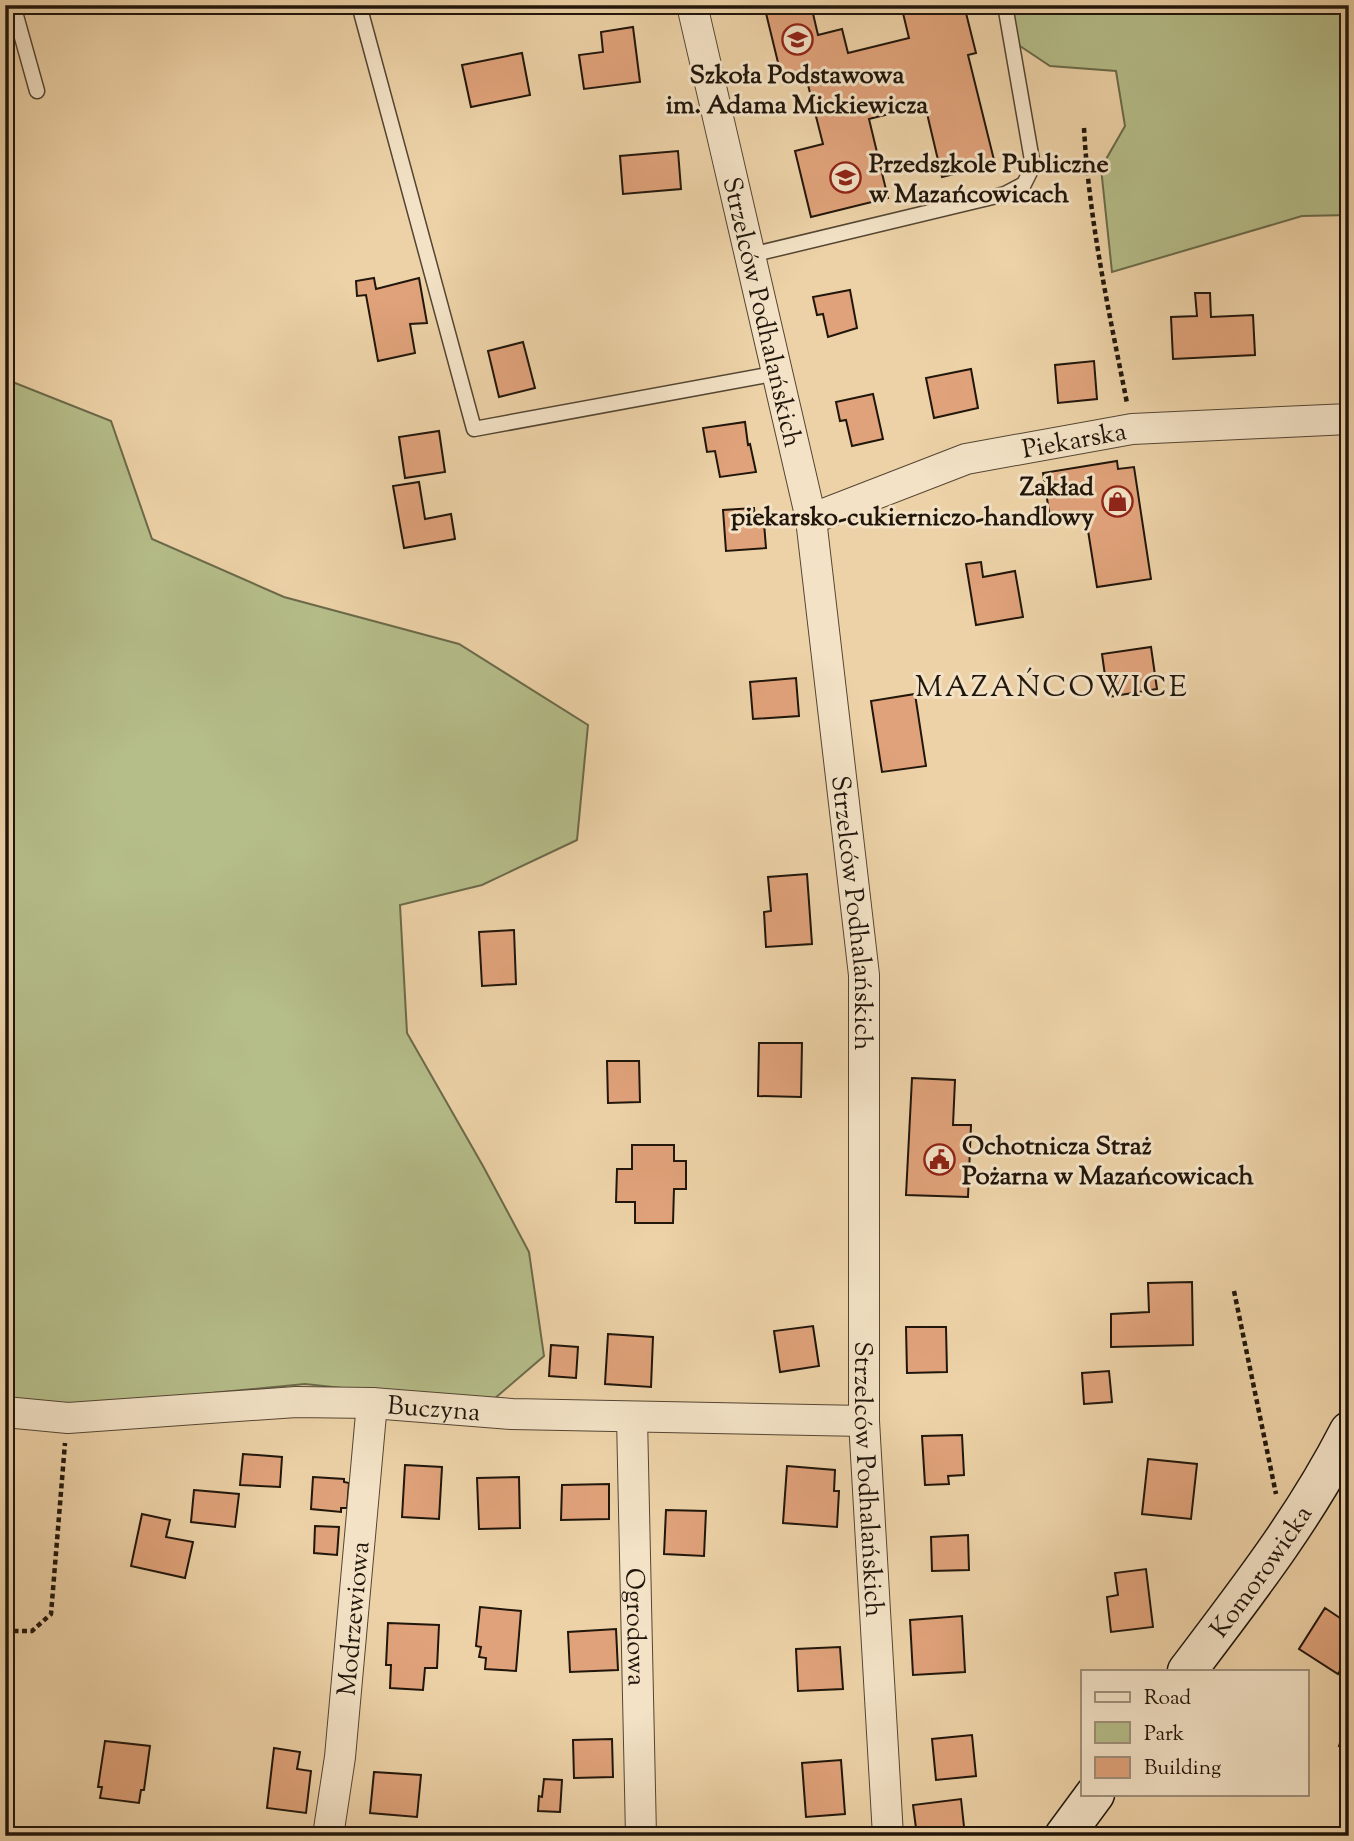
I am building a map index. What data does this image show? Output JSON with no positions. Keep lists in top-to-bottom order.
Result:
{
  "streets": {
    "street": [
      "Strzelców Podhalańskich",
      "Piekarska",
      "Buczyna",
      "Komorowicka",
      "Modrzewiowa",
      "Ogrodowa"
    ]
  },
  "crossings": [
    ["Strzelców Podhalańskich", "Piekarska"],
    ["Strzelców Podhalańskich", "Buczyna"],
    ["Buczyna", "Modrzewiowa"],
    ["Buczyna", "Ogrodowa"]
  ],
  "districts": ["MAZAŃCOWICE"],
  "places": {
    "school or university": ["Szkoła Podstawowa im. Adama Mickiewicza", "Przedszkole Publiczne w Mazańcowicach"],
    "shop": ["Zakład piekarsko-cukierniczo-handlowy"],
    "public building": ["Ochotnicza Straż Pożarna w Mazańcowicach"]
  },
  "legend": ["Road", "Park", "Building"]
}
